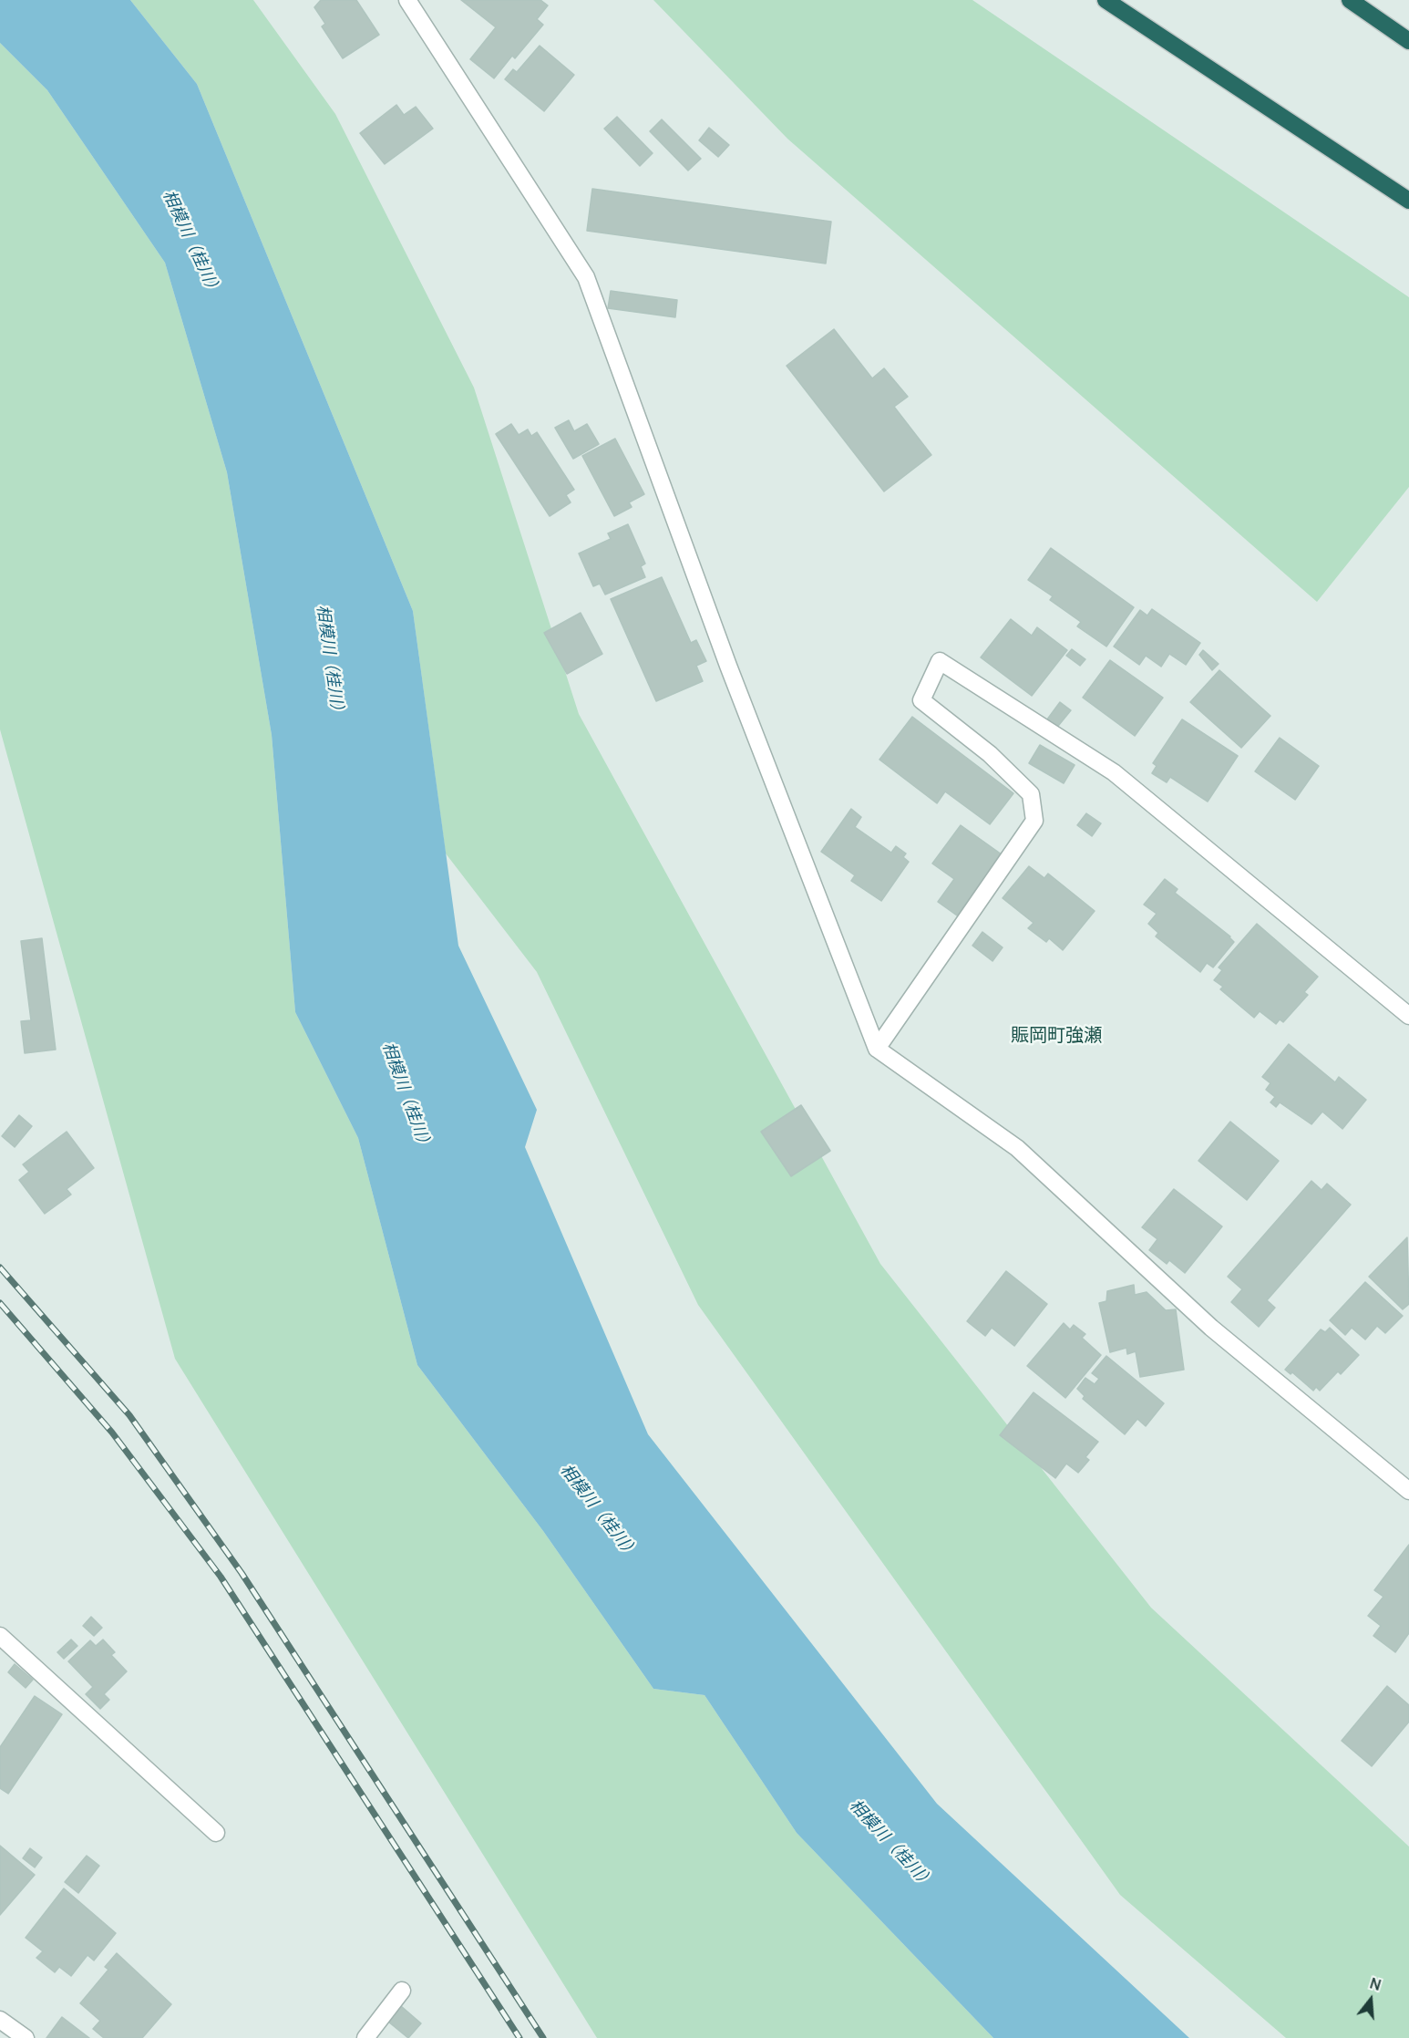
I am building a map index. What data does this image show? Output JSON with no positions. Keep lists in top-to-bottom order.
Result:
{
  "districts": ["賑岡町強瀬"],
  "water": ["相模川（桂川）"],
  "north": "top"
}
